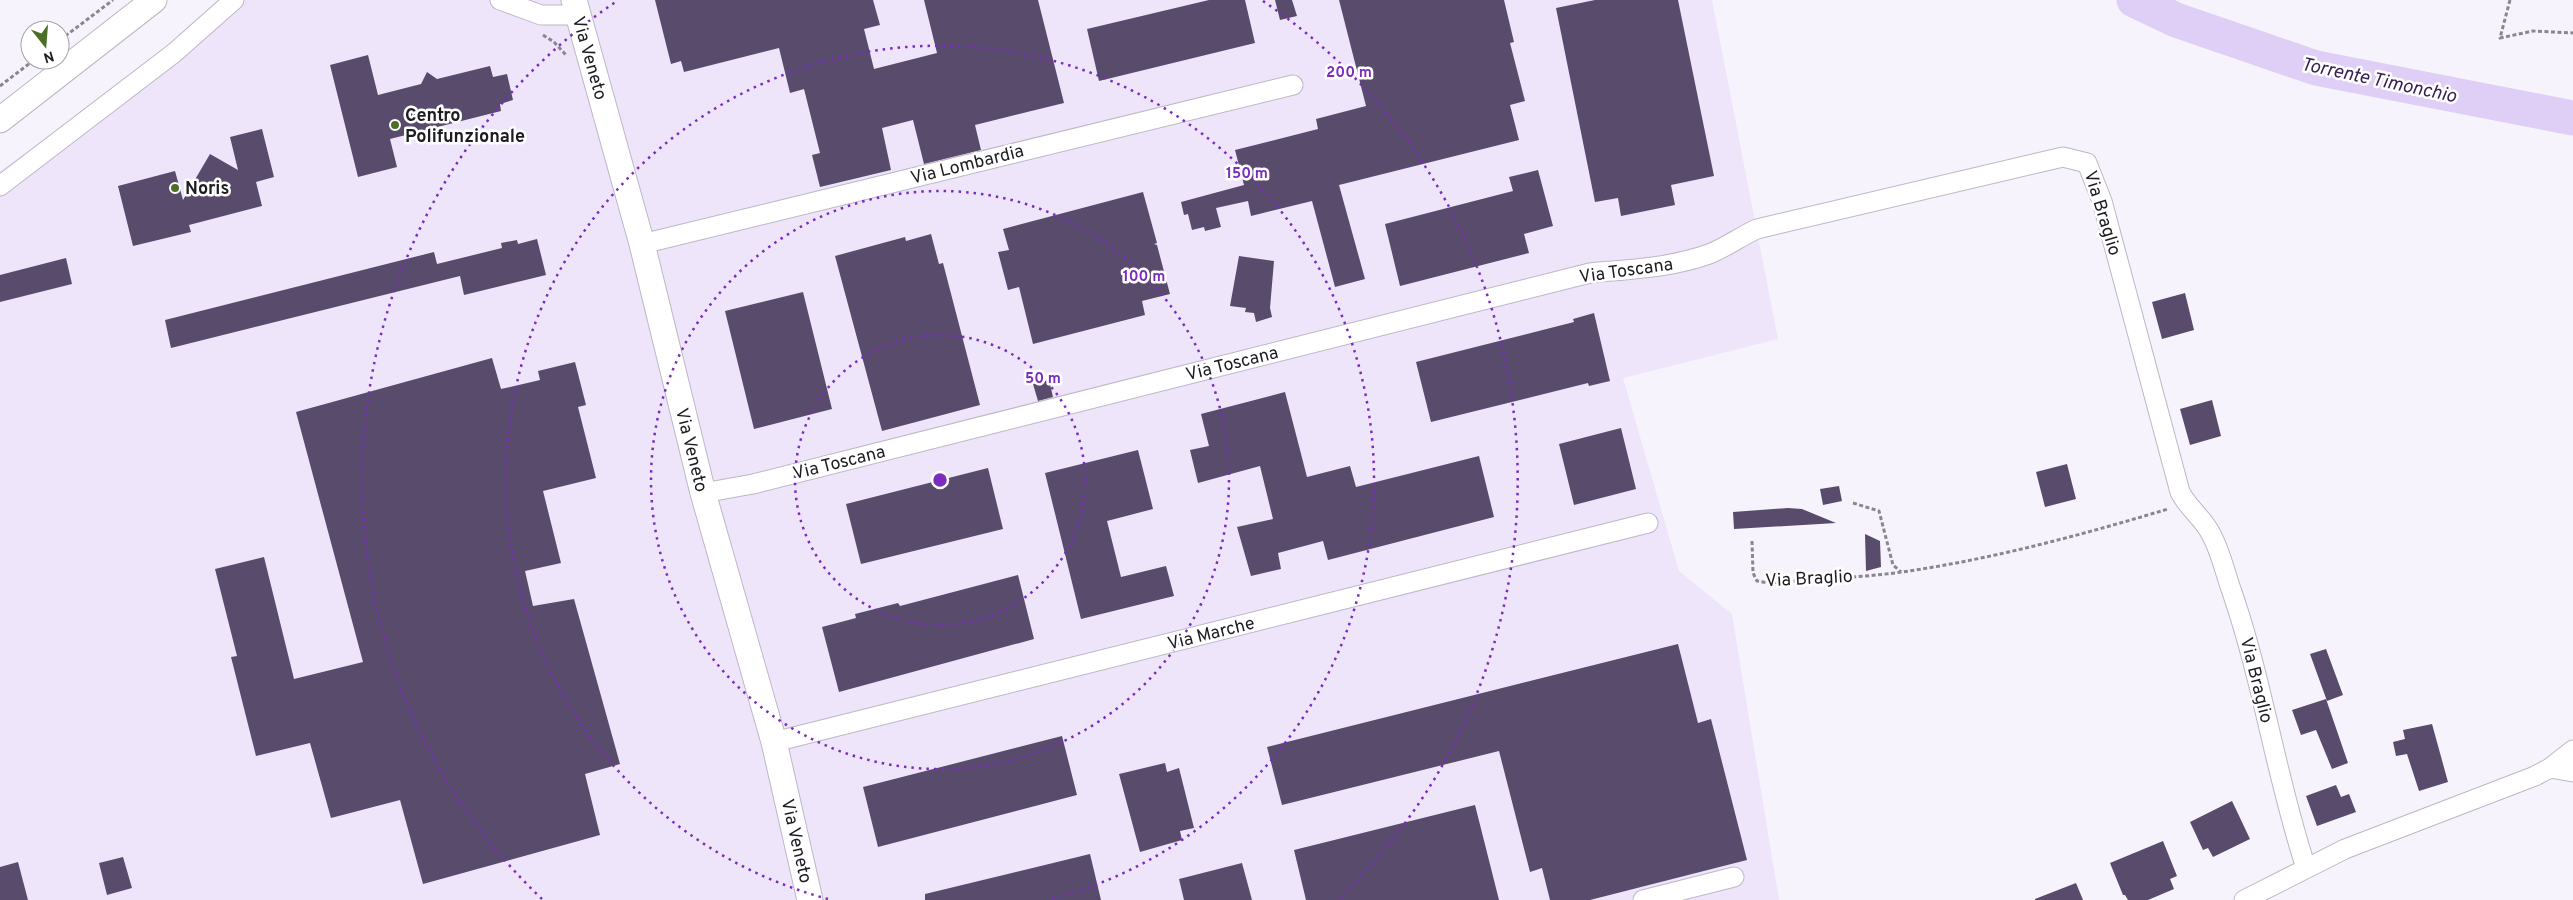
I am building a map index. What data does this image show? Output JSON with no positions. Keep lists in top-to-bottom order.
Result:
{
  "streets": {
    "main road": ["Via Veneto"],
    "street": [
      "Via Lombardia",
      "Via Braglio",
      "Via Toscana",
      "Via Marche"
    ]
  },
  "crossings": [
    ["Via Veneto", "Via Lombardia"],
    ["Via Veneto", "Via Toscana"],
    ["Via Veneto", "Via Marche"],
    ["Via Braglio", "Via Toscana"]
  ],
  "water": ["Torrente Timonchio"],
  "places": ["Centro Polifunzionale", "Noris"],
  "north": "bottom",
  "rings": [
    "200 m",
    "150 m",
    "100 m",
    "50 m"
  ]
}
